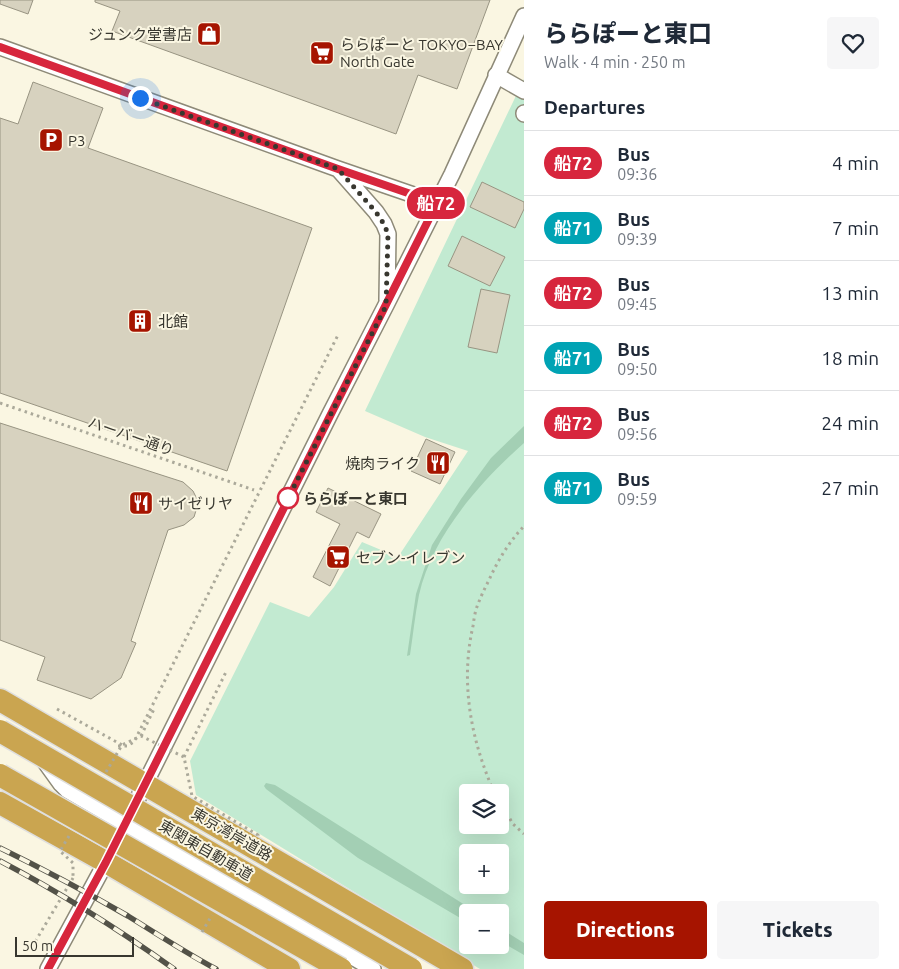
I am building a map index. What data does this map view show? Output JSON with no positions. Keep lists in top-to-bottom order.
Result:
{
  "streets": {
    "highway": ["東京湾岸道路", "東関東自動車道"],
    "path": ["ハーバー通り"]
  },
  "places": {
    "shop": ["ジュンク堂書店"],
    "supermarket": ["ららぽーと TOKYO−BAY North Gate", "セブン-イレブン"],
    "parking": ["P3"],
    "building": ["北館"],
    "restaurant": ["焼肉ライク", "サイゼリヤ"],
    "other": ["ららぽーと東口"]
  },
  "lines": ["bus line 船72"],
  "scale_bar": "50 m",
  "page": {
    "on_map": "船72",
    "heading": [
      ["ららぽーと東口", "Walk · 4 min · 250 m"],
      "Departures"
    ],
    "list": [
      {
        "mark": "船72",
        "name": "Bus",
        "note": "09:36",
        "value": "4 min"
      },
      {
        "mark": "船71",
        "name": "Bus",
        "note": "09:39",
        "value": "7 min"
      },
      {
        "mark": "船72",
        "name": "Bus",
        "note": "09:45",
        "value": "13 min"
      },
      {
        "mark": "船71",
        "name": "Bus",
        "note": "09:50",
        "value": "18 min"
      },
      {
        "mark": "船72",
        "name": "Bus",
        "note": "09:56",
        "value": "24 min"
      },
      {
        "mark": "船71",
        "name": "Bus",
        "note": "09:59",
        "value": "27 min"
      }
    ],
    "map_buttons": ["+", "−"],
    "buttons": ["Directions", "Tickets"],
    "scale": "50 m"
  }
}
